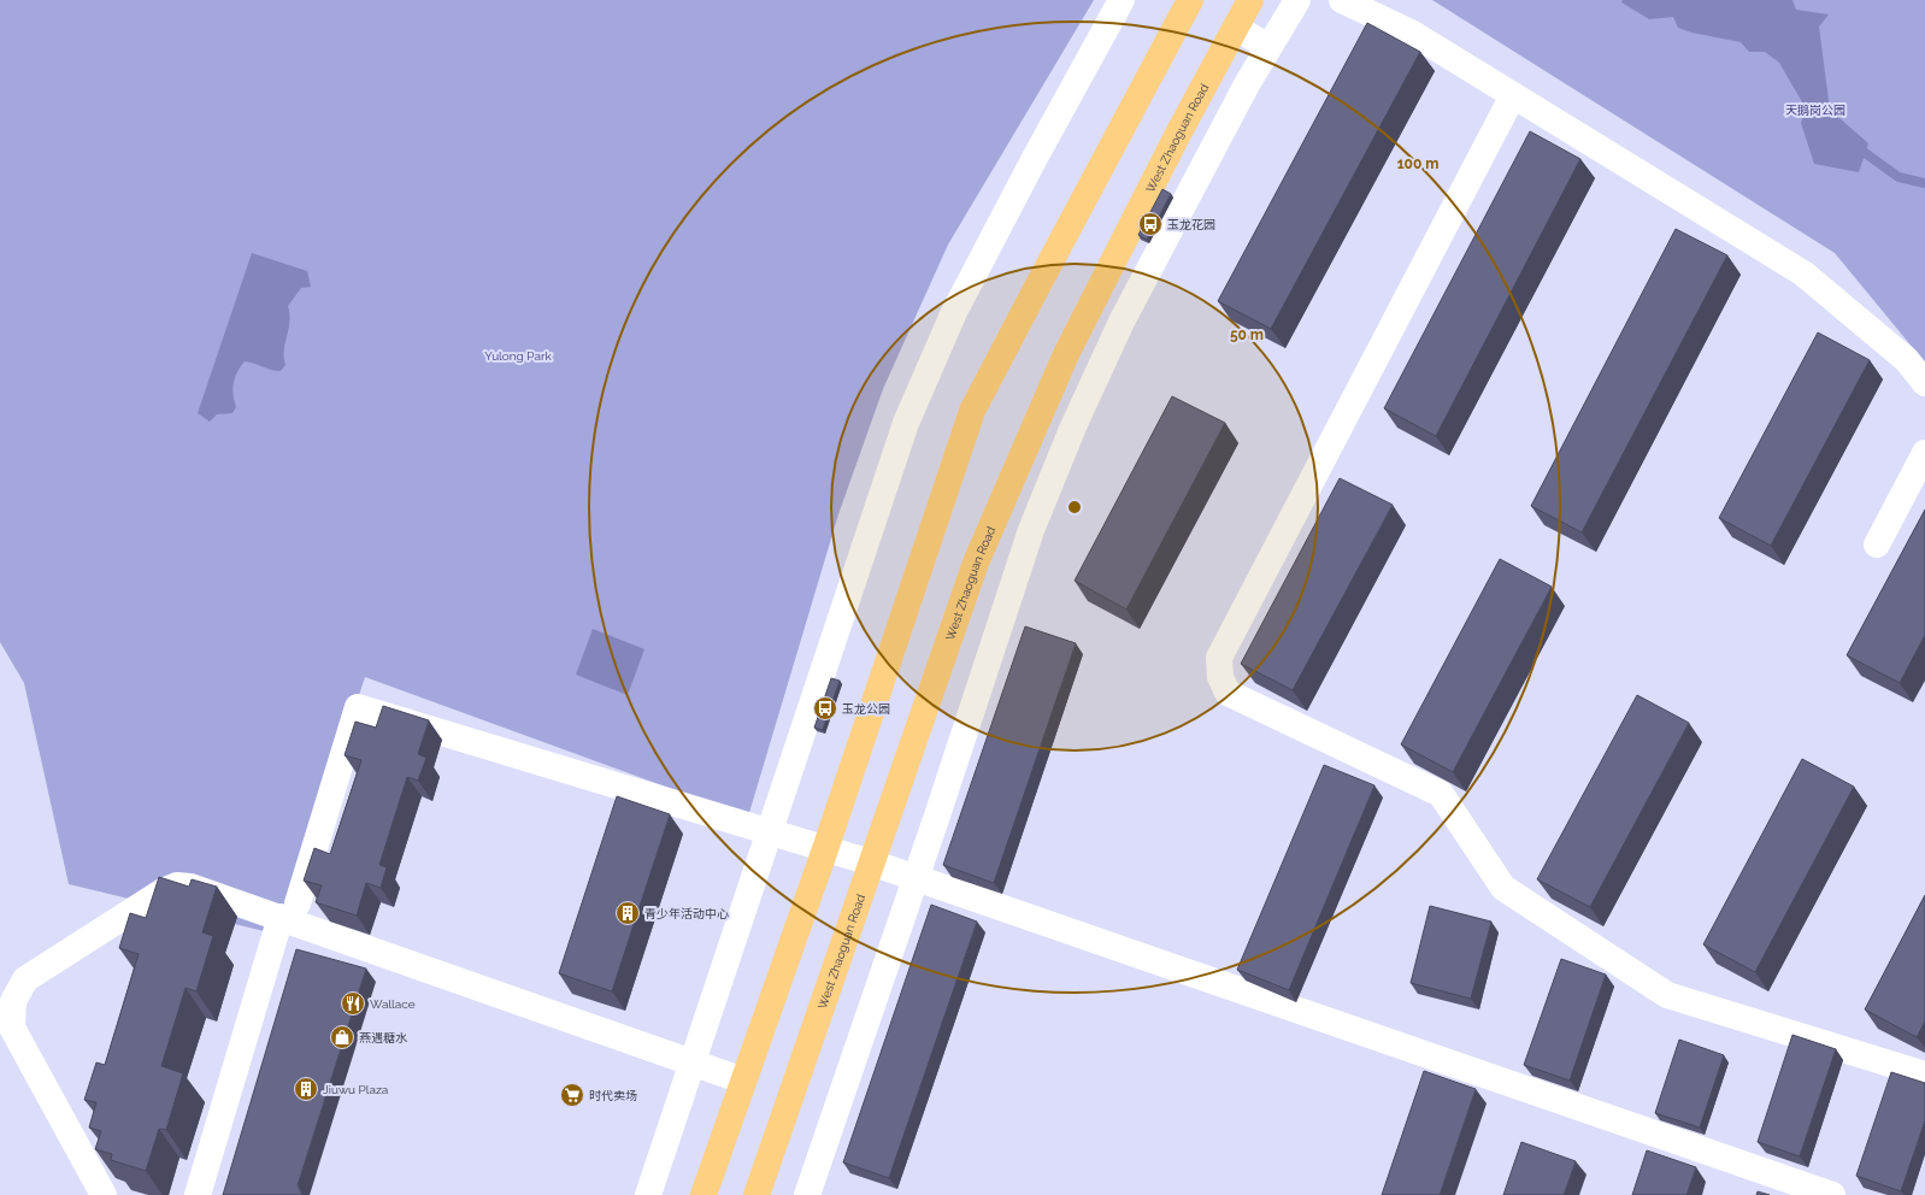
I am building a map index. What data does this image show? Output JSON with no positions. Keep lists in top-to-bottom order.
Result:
{
  "streets": {
    "main road": ["West Zhaoguan Road"]
  },
  "parks": ["天鹅岗公园", "Yulong Park"],
  "places": {
    "bus stop": ["玉龙花园", "玉龙公园"],
    "building": ["青少年活动中心", "Jiuwu Plaza"],
    "restaurant": ["Wallace"],
    "shop": ["燕遇糖水"],
    "supermarket": ["时代卖场"]
  },
  "rings": ["100 m", "50 m"]
}
